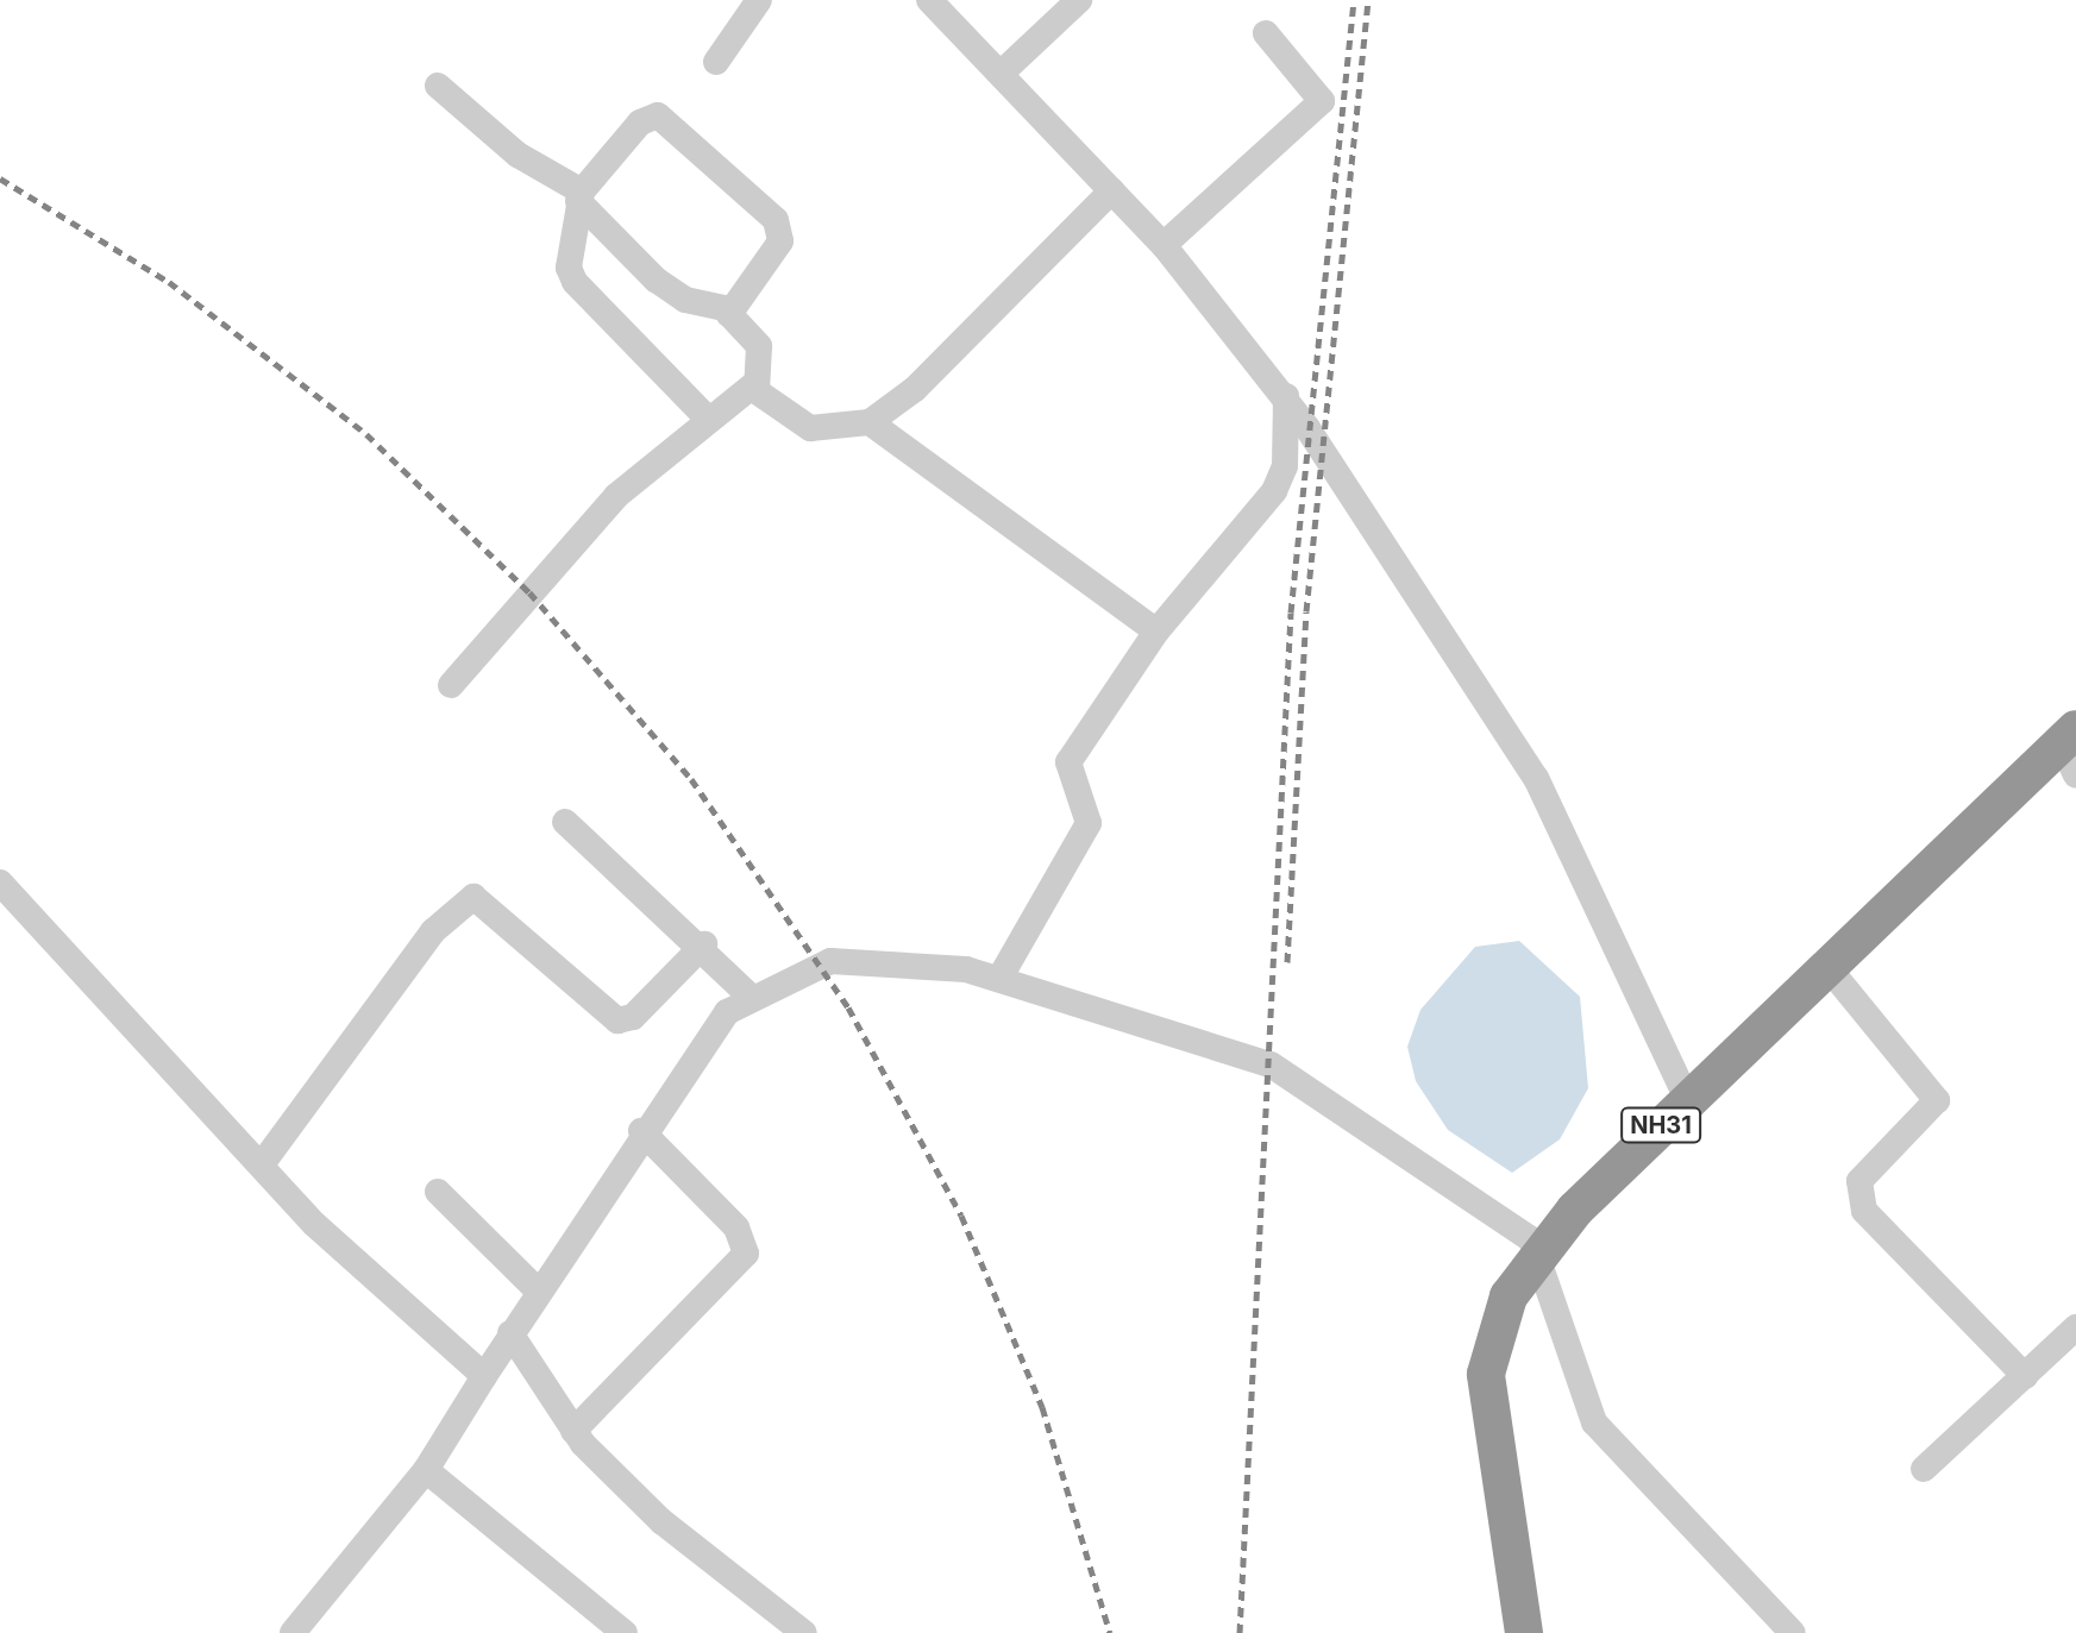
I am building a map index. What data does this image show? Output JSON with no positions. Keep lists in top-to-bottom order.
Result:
{
  "streets": {
    "highway": ["NH31"]
  }
}
